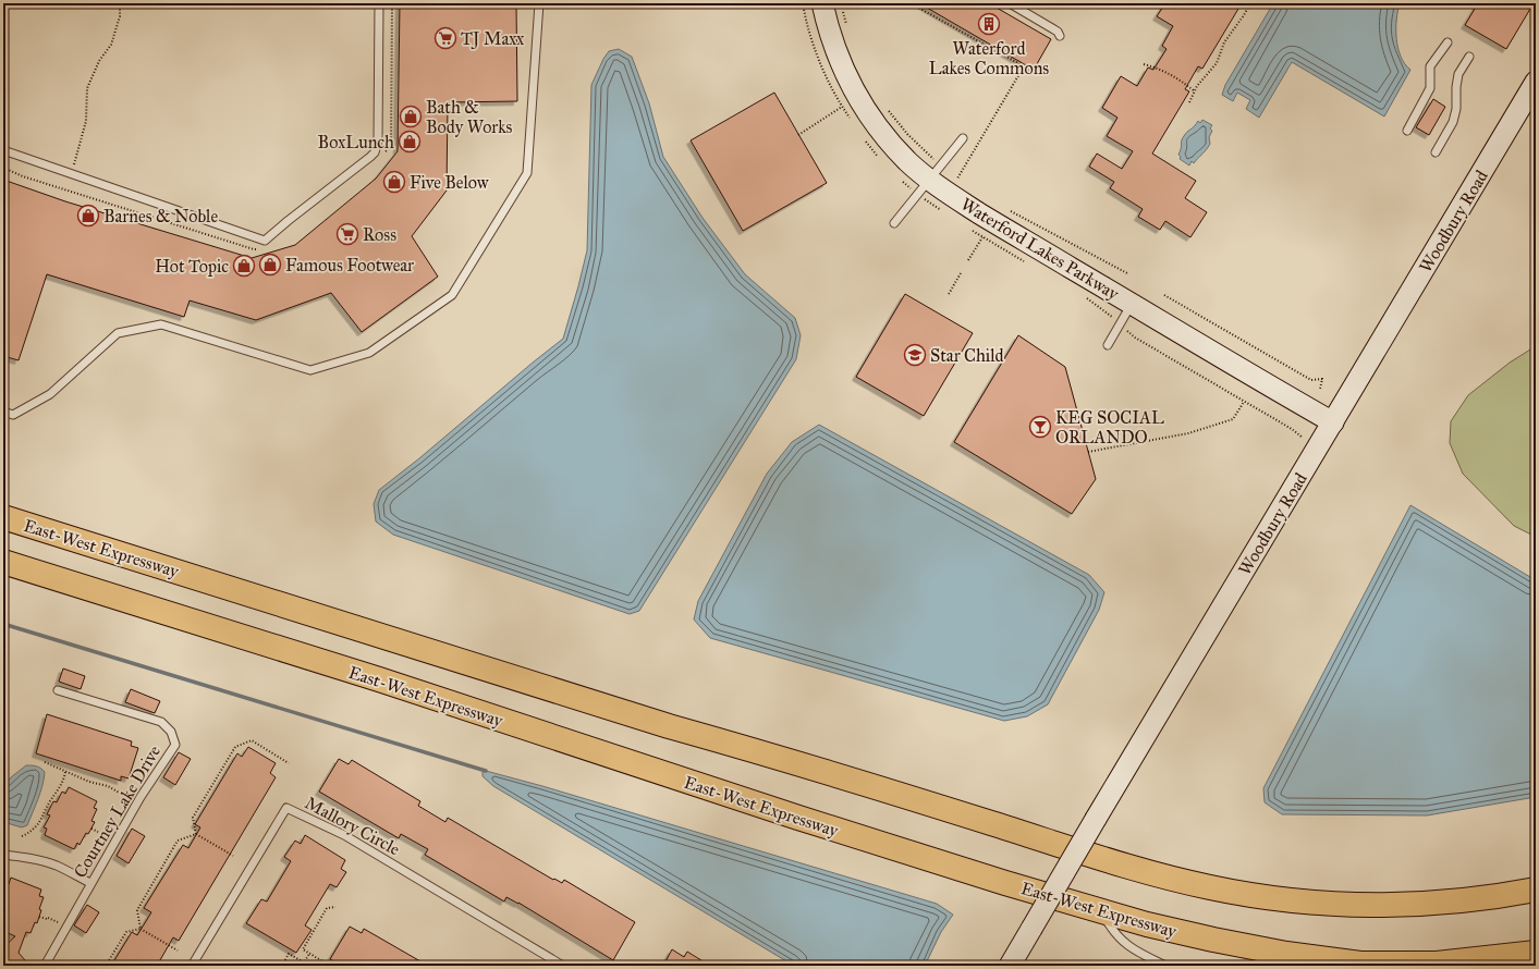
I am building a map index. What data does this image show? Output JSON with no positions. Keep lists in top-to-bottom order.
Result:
{
  "streets": {
    "highway": ["East-West Expressway"],
    "street": ["Woodbury Road", "Waterford Lakes Parkway"],
    "lane": ["Courtney Lake Drive", "Mallory Circle"]
  },
  "crossings": [
    ["Woodbury Road", "Waterford Lakes Parkway"]
  ],
  "places": {
    "building": ["Waterford Lakes Commons"],
    "supermarket": ["TJ Maxx", "Ross"],
    "shop": [
      "Bath & Body Works",
      "BoxLunch",
      "Five Below",
      "Barnes & Noble",
      "Famous Footwear",
      "Hot Topic"
    ],
    "school or university": ["Star Child"],
    "bar": ["KEG SOCIAL ORLANDO"]
  }
}
